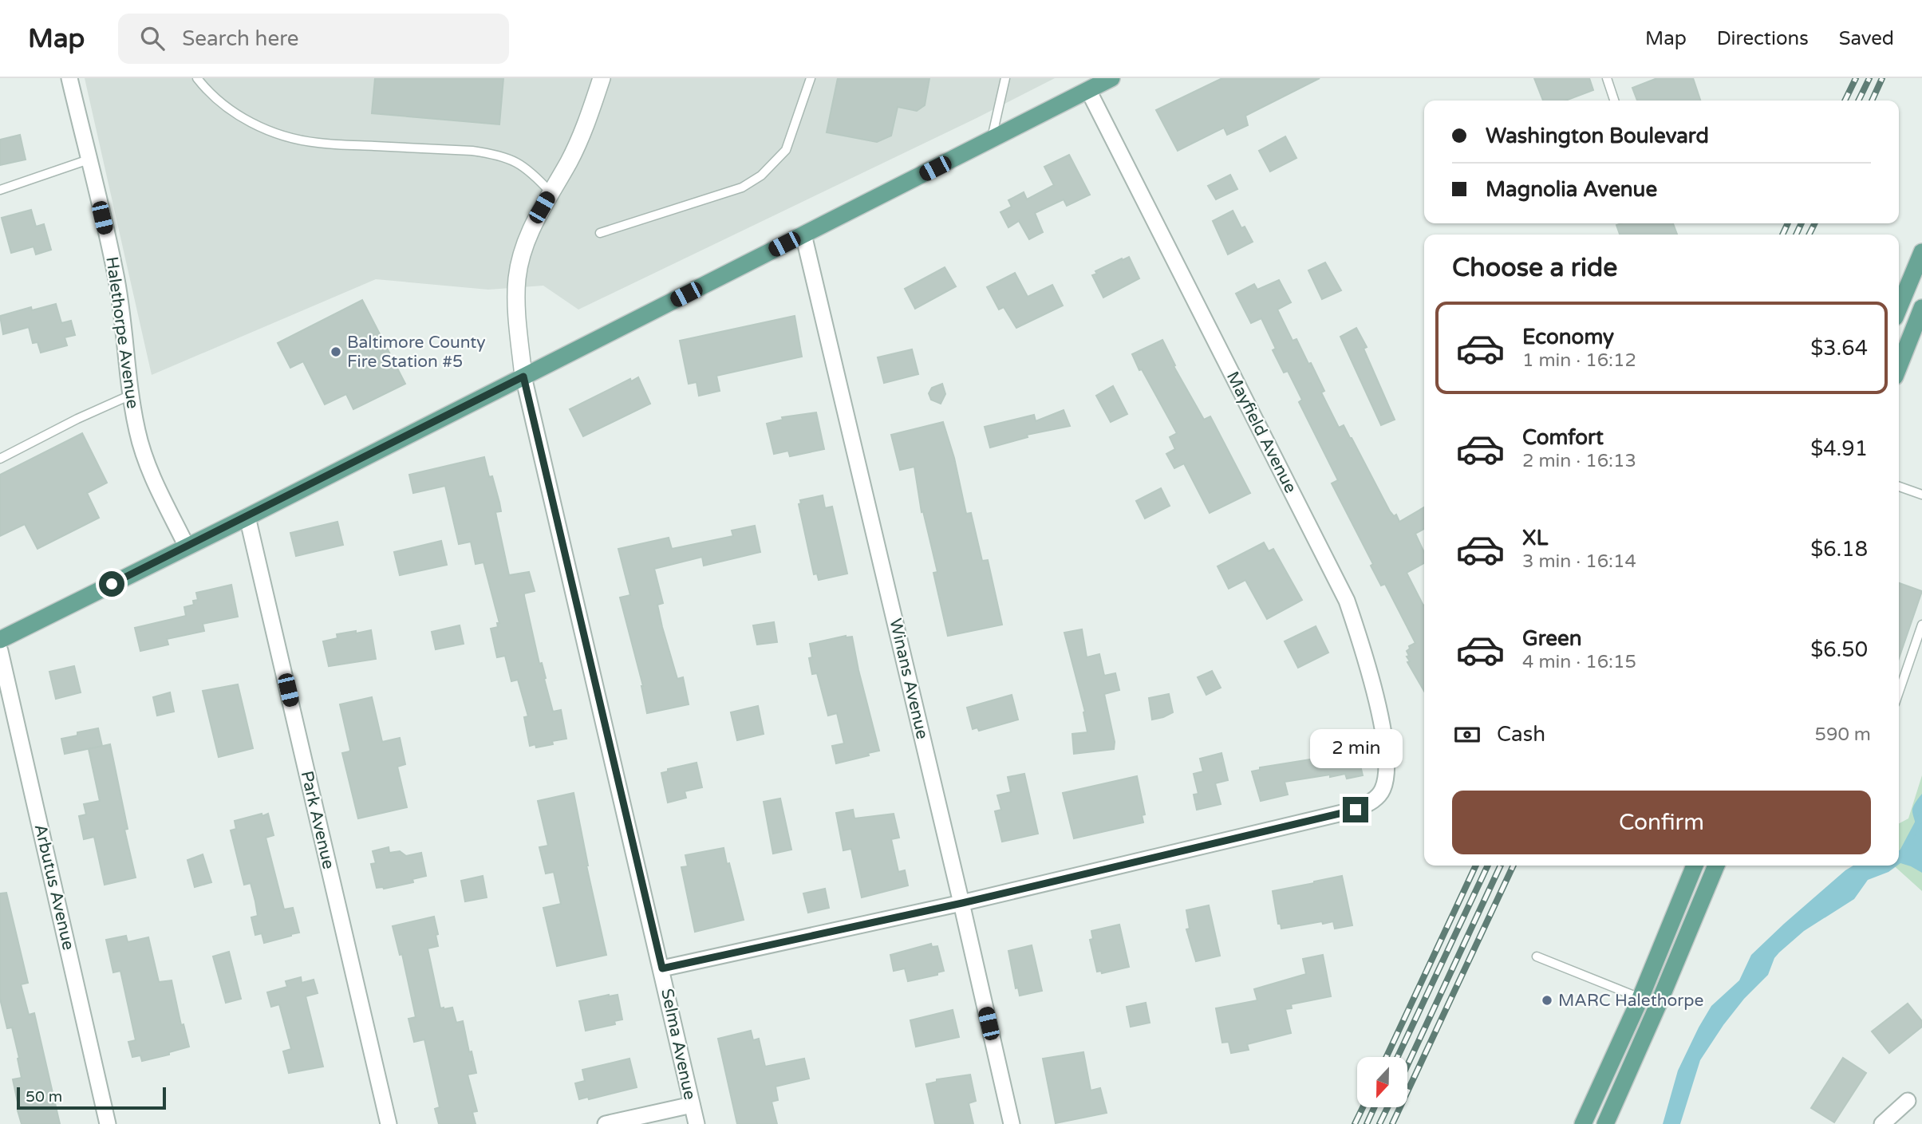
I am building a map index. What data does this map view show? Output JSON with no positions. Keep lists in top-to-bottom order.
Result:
{
  "streets": {
    "street": [
      "Halethorpe Avenue",
      "Mayfield Avenue",
      "Winans Avenue",
      "Park Avenue",
      "Arbutus Avenue",
      "Selma Avenue"
    ]
  },
  "crossings": [
    ["Mayfield Avenue", "Winans Avenue"]
  ],
  "places": ["Baltimore County Fire Station #5", "MARC Halethorpe"],
  "scale_bar": "50 m",
  "north": "bottom",
  "page": {
    "header": "Map",
    "search": "Search here",
    "nav": ["Map", "Directions", "Saved"],
    "banner": ["Washington Boulevard", "Magnolia Avenue"],
    "heading": "Choose a ride",
    "list": [
      {
        "name": "Economy",
        "note": "1 min · 16:12",
        "value": "$3.64"
      },
      {
        "name": "Comfort",
        "note": "2 min · 16:13",
        "value": "$4.91"
      },
      {
        "name": "XL",
        "note": "3 min · 16:14",
        "value": "$6.18"
      },
      {
        "name": "Green",
        "note": "4 min · 16:15",
        "value": "$6.50"
      }
    ],
    "pay": ["Cash", "590 m"],
    "bubble": "2 min",
    "buttons": "Confirm",
    "scale": "50 m"
  }
}
